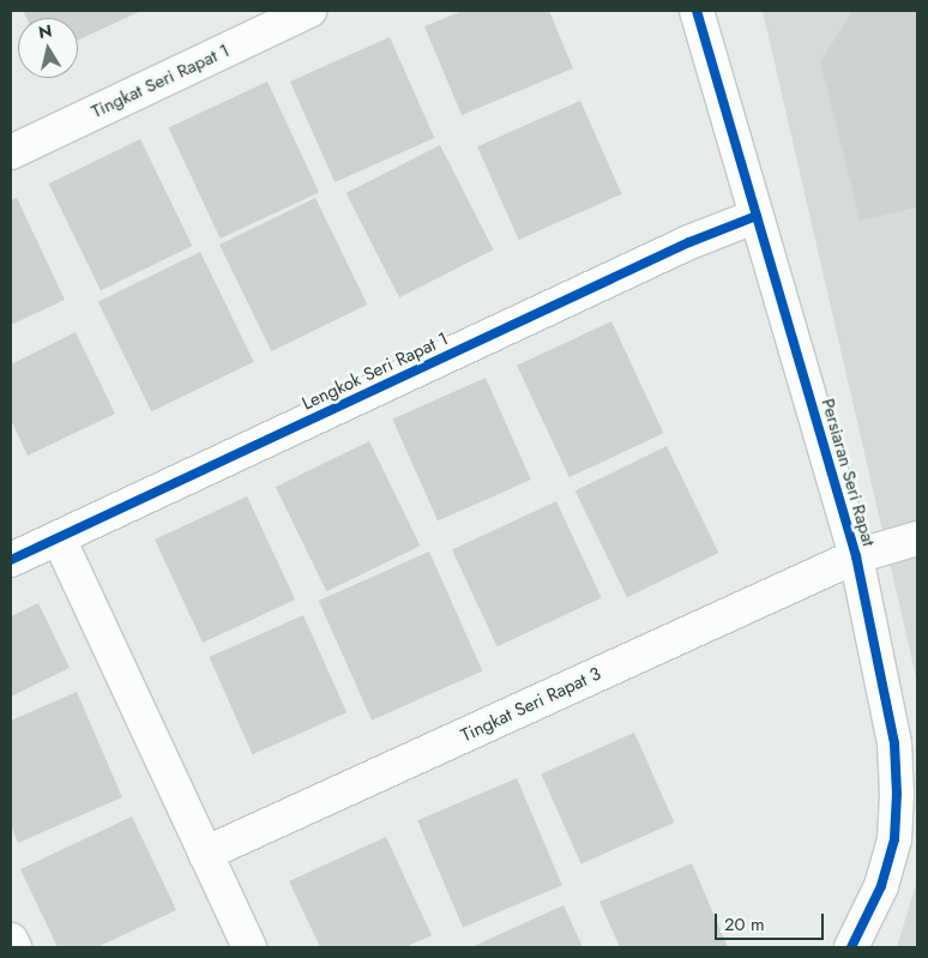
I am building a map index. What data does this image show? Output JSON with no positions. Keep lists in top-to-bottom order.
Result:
{
  "streets": {
    "street": [
      "Tingkat Seri Rapat 1",
      "Lengkok Seri Rapat 1",
      "Persiaran Seri Rapat",
      "Tingkat Seri Rapat 3"
    ]
  },
  "crossings": [
    ["Lengkok Seri Rapat 1", "Persiaran Seri Rapat"],
    ["Persiaran Seri Rapat", "Tingkat Seri Rapat 3"]
  ],
  "scale_bar": "20 m",
  "north": "top"
}
